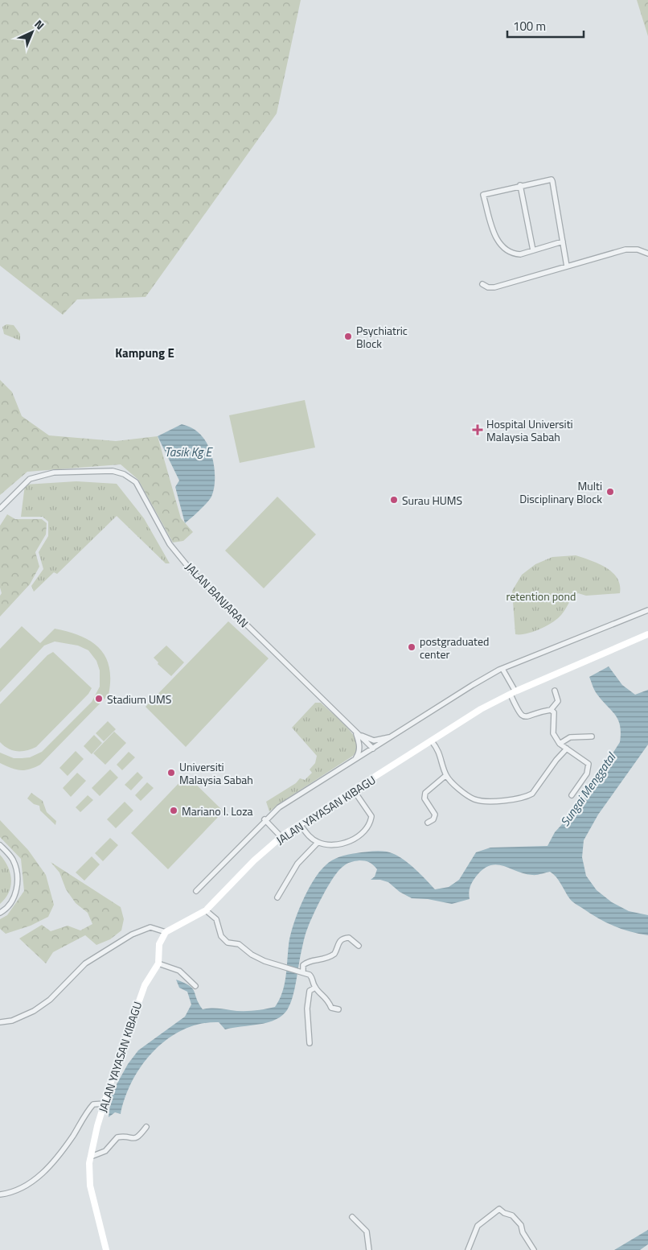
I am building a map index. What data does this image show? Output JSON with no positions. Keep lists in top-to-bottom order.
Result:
{
  "streets": {
    "street": ["JALAN BANJARAN", "JALAN YAYASAN KIBAGU"]
  },
  "districts": ["Kampung E"],
  "water": ["Tasik Kg E", "Sungai Menggatal"],
  "parks": ["retention pond"],
  "places": {
    "other": [
      "Psychiatric Block",
      "Multi Disciplinary Block",
      "Surau HUMS",
      "postgraduated center",
      "Stadium UMS",
      "Universiti Malaysia Sabah",
      "Mariano I. Loza"
    ],
    "health": ["Hospital Universiti Malaysia Sabah"]
  },
  "scale_bar": "100 m",
  "north": "top right"
}
